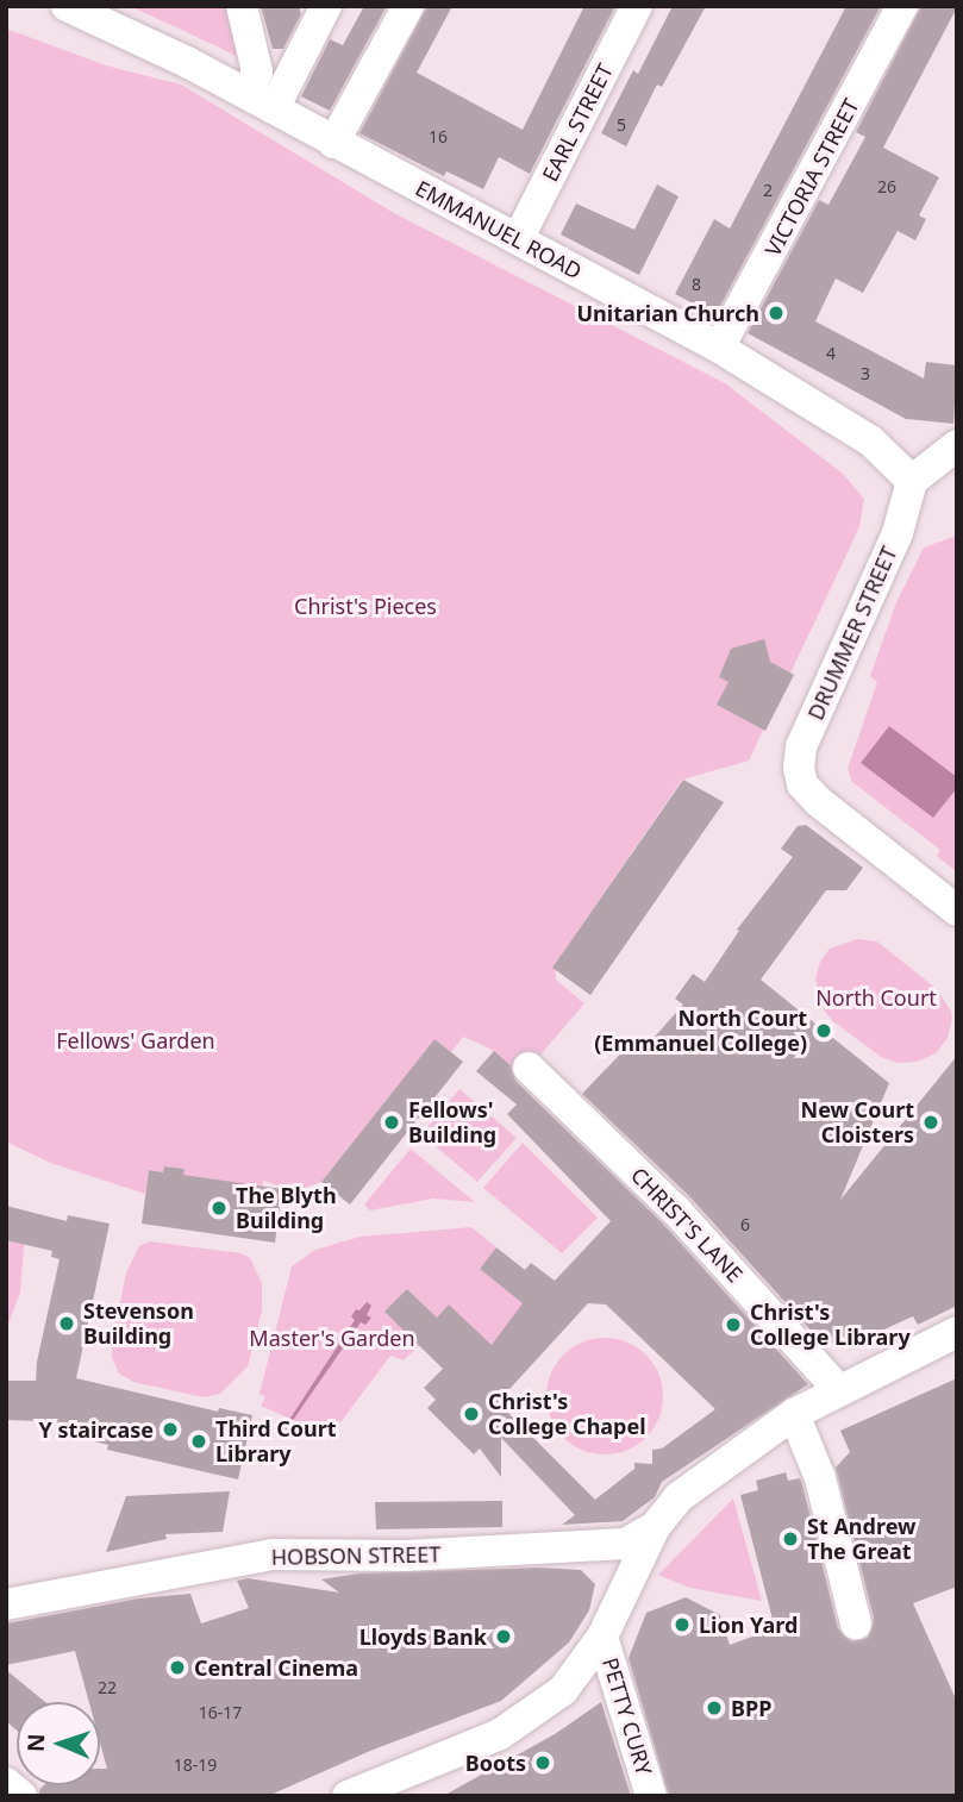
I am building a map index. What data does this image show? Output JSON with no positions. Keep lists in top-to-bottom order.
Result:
{
  "streets": {
    "street": [
      "EARL STREET",
      "VICTORIA STREET",
      "EMMANUEL ROAD",
      "DRUMMER STREET",
      "CHRIST'S LANE",
      "HOBSON STREET",
      "PETTY CURY"
    ]
  },
  "crossings": [
    ["EARL STREET", "EMMANUEL ROAD"],
    ["VICTORIA STREET", "EMMANUEL ROAD"],
    ["EMMANUEL ROAD", "DRUMMER STREET"]
  ],
  "parks": [
    "Christ's Pieces",
    "North Court",
    "Fellows' Garden",
    "Master's Garden"
  ],
  "places": [
    "Unitarian Church",
    "North Court (Emmanuel College)",
    "Fellows' Building",
    "New Court Cloisters",
    "The Blyth Building",
    "Stevenson Building",
    "Christ's College Library",
    "Christ's College Chapel",
    "Y staircase",
    "Third Court Library",
    "St Andrew The Great",
    "Lion Yard",
    "Lloyds Bank",
    "Central Cinema",
    "BPP",
    "Boots"
  ],
  "house_numbers": [
    "5",
    "16",
    "26",
    "2",
    "8",
    "4",
    "3",
    "6",
    "22",
    "16-17",
    "18-19"
  ],
  "north": "left"
}
